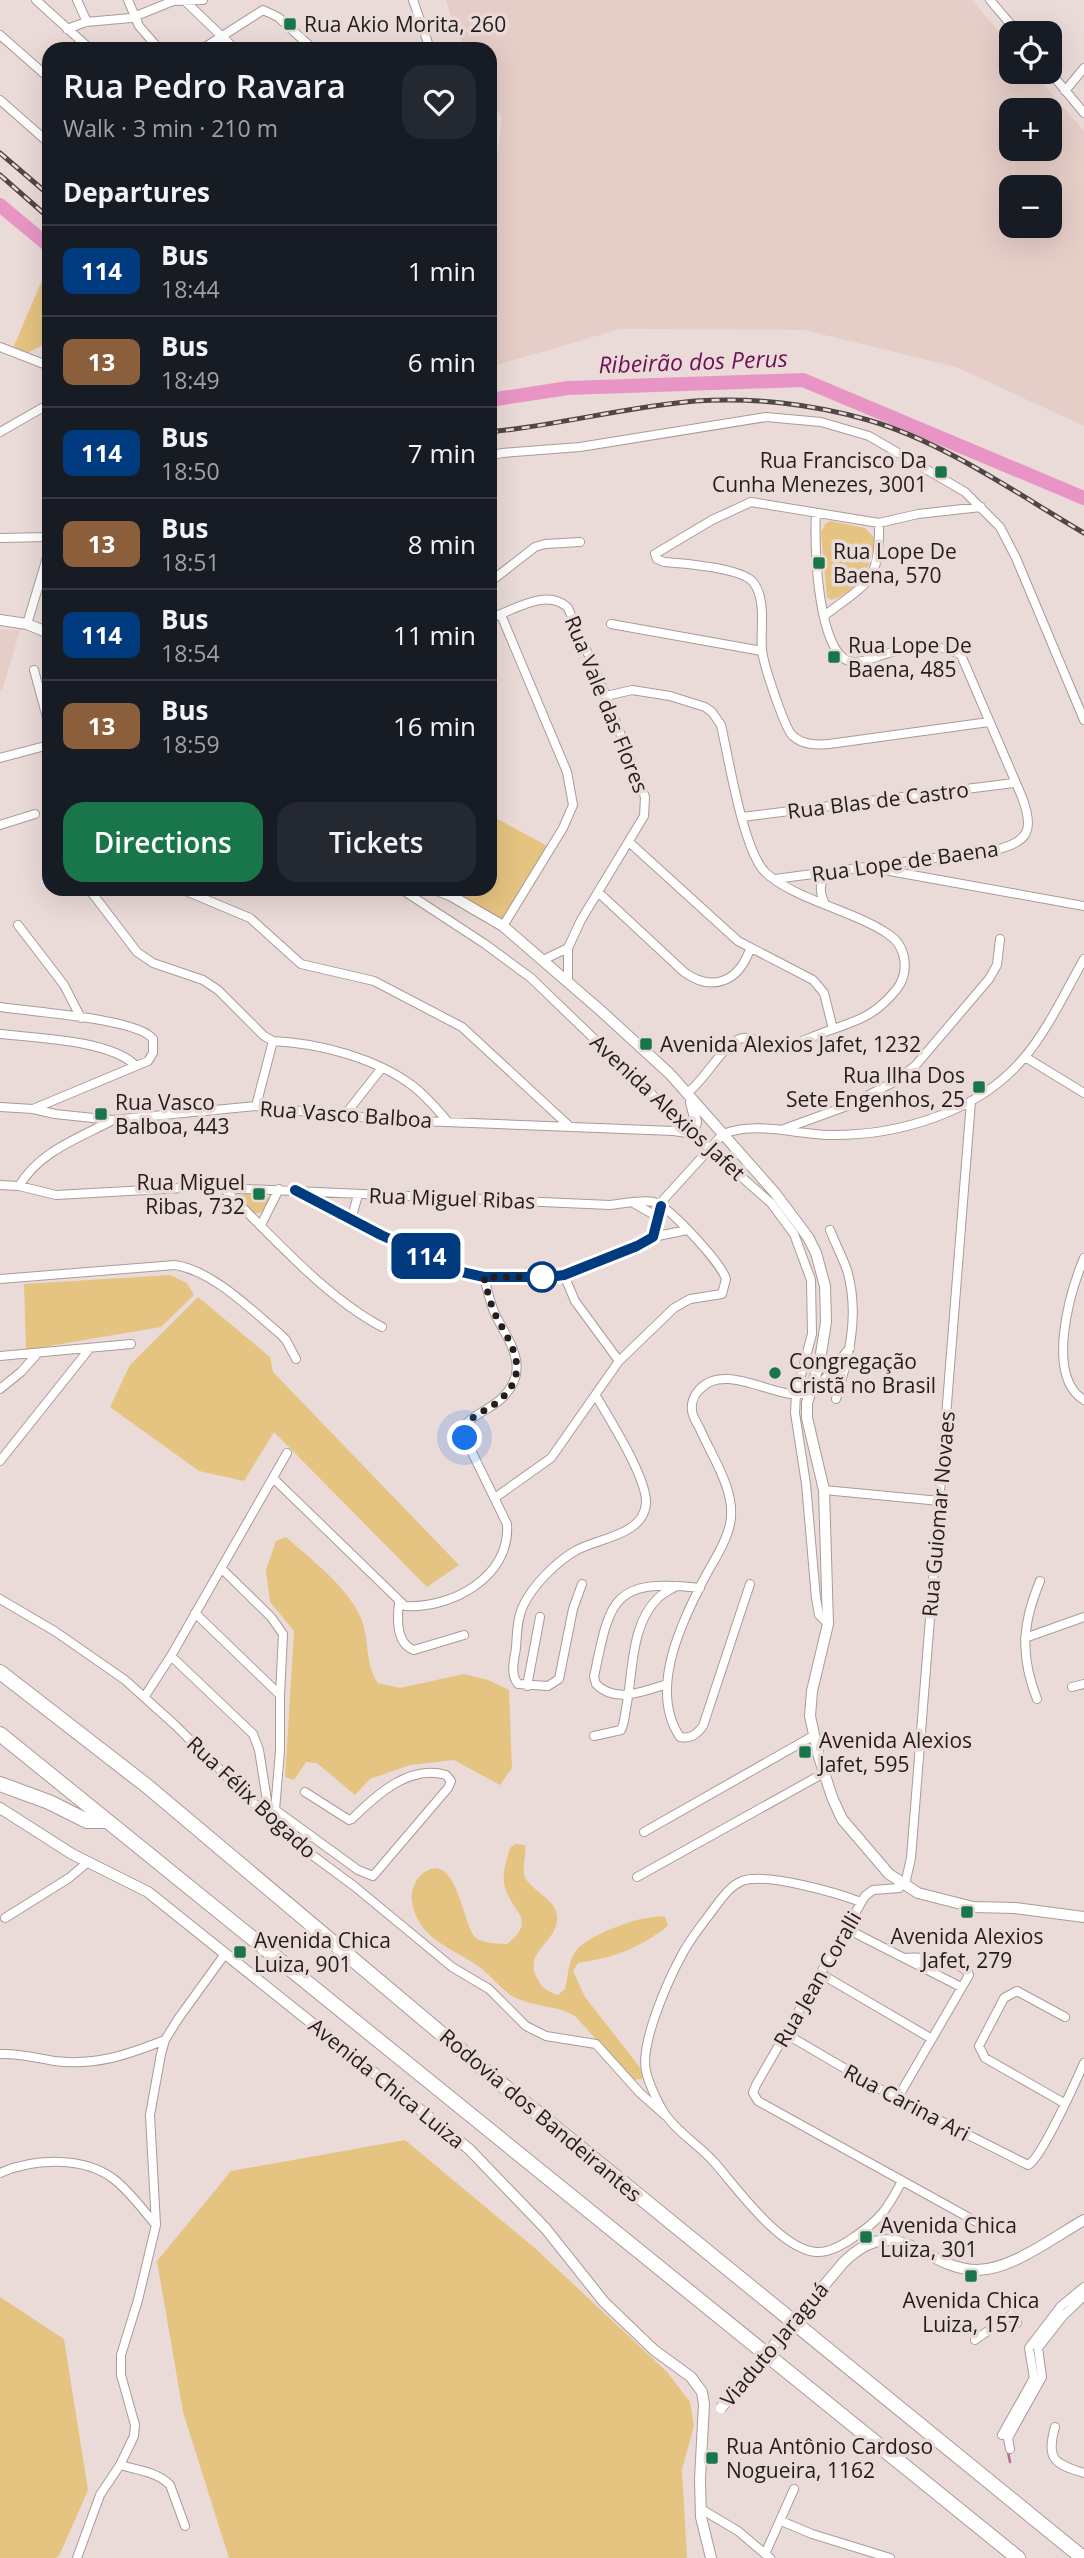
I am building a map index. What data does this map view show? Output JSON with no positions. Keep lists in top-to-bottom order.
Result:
{
  "streets": {
    "highway": ["Rodovia dos Bandeirantes"],
    "main road": ["Avenida Alexios Jafet", "Avenida Chica Luiza", "Viaduto Jaraguá"],
    "street": [
      "Rua Vale das Flores",
      "Rua Blas de Castro",
      "Rua Lope de Baena",
      "Rua Vasco Balboa",
      "Rua Miguel Ribas",
      "Rua Guiomar Novaes",
      "Rua Félix Bogado",
      "Rua Jean Coralli",
      "Rua Carina Ari"
    ]
  },
  "crossings": [
    ["Rua Vale das Flores", "Avenida Alexios Jafet"],
    ["Rua Blas de Castro", "Rua Lope de Baena"],
    ["Avenida Alexios Jafet", "Rua Vasco Balboa"],
    ["Avenida Alexios Jafet", "Rua Guiomar Novaes"],
    ["Avenida Alexios Jafet", "Rua Jean Coralli"],
    ["Rua Guiomar Novaes", "Rua Jean Coralli"],
    ["Rua Félix Bogado", "Viaduto Jaraguá"],
    ["Rua Jean Coralli", "Rua Carina Ari"],
    ["Avenida Chica Luiza", "Viaduto Jaraguá"]
  ],
  "water": ["Ribeirão dos Perus"],
  "places": {
    "transit": [
      "Rua Akio Morita, 260",
      "Rua Francisco Da Cunha Menezes, 3001",
      "Rua Lope De Baena, 570",
      "Rua Lope De Baena, 485",
      "Avenida Alexios Jafet, 1232",
      "Rua Ilha Dos Sete Engenhos, 25",
      "Rua Vasco Balboa, 443",
      "Rua Miguel Ribas, 732",
      "Avenida Alexios Jafet, 595",
      "Avenida Alexios Jafet, 279",
      "Avenida Chica Luiza, 901",
      "Avenida Chica Luiza, 301",
      "Avenida Chica Luiza, 157",
      "Rua Antônio Cardoso Nogueira, 1162"
    ],
    "other": ["Congregação Cristã no Brasil"]
  },
  "lines": ["bus line 114"],
  "page": {
    "on_map": "114",
    "map_buttons": ["+", "−"],
    "heading": [
      ["Rua Pedro Ravara", "Walk · 3 min · 210 m"],
      "Departures"
    ],
    "list": [
      {
        "mark": "114",
        "name": "Bus",
        "note": "18:44",
        "value": "1 min"
      },
      {
        "mark": "13",
        "name": "Bus",
        "note": "18:49",
        "value": "6 min"
      },
      {
        "mark": "114",
        "name": "Bus",
        "note": "18:50",
        "value": "7 min"
      },
      {
        "mark": "13",
        "name": "Bus",
        "note": "18:51",
        "value": "8 min"
      },
      {
        "mark": "114",
        "name": "Bus",
        "note": "18:54",
        "value": "11 min"
      },
      {
        "mark": "13",
        "name": "Bus",
        "note": "18:59",
        "value": "16 min"
      }
    ],
    "buttons": ["Directions", "Tickets"]
  }
}
